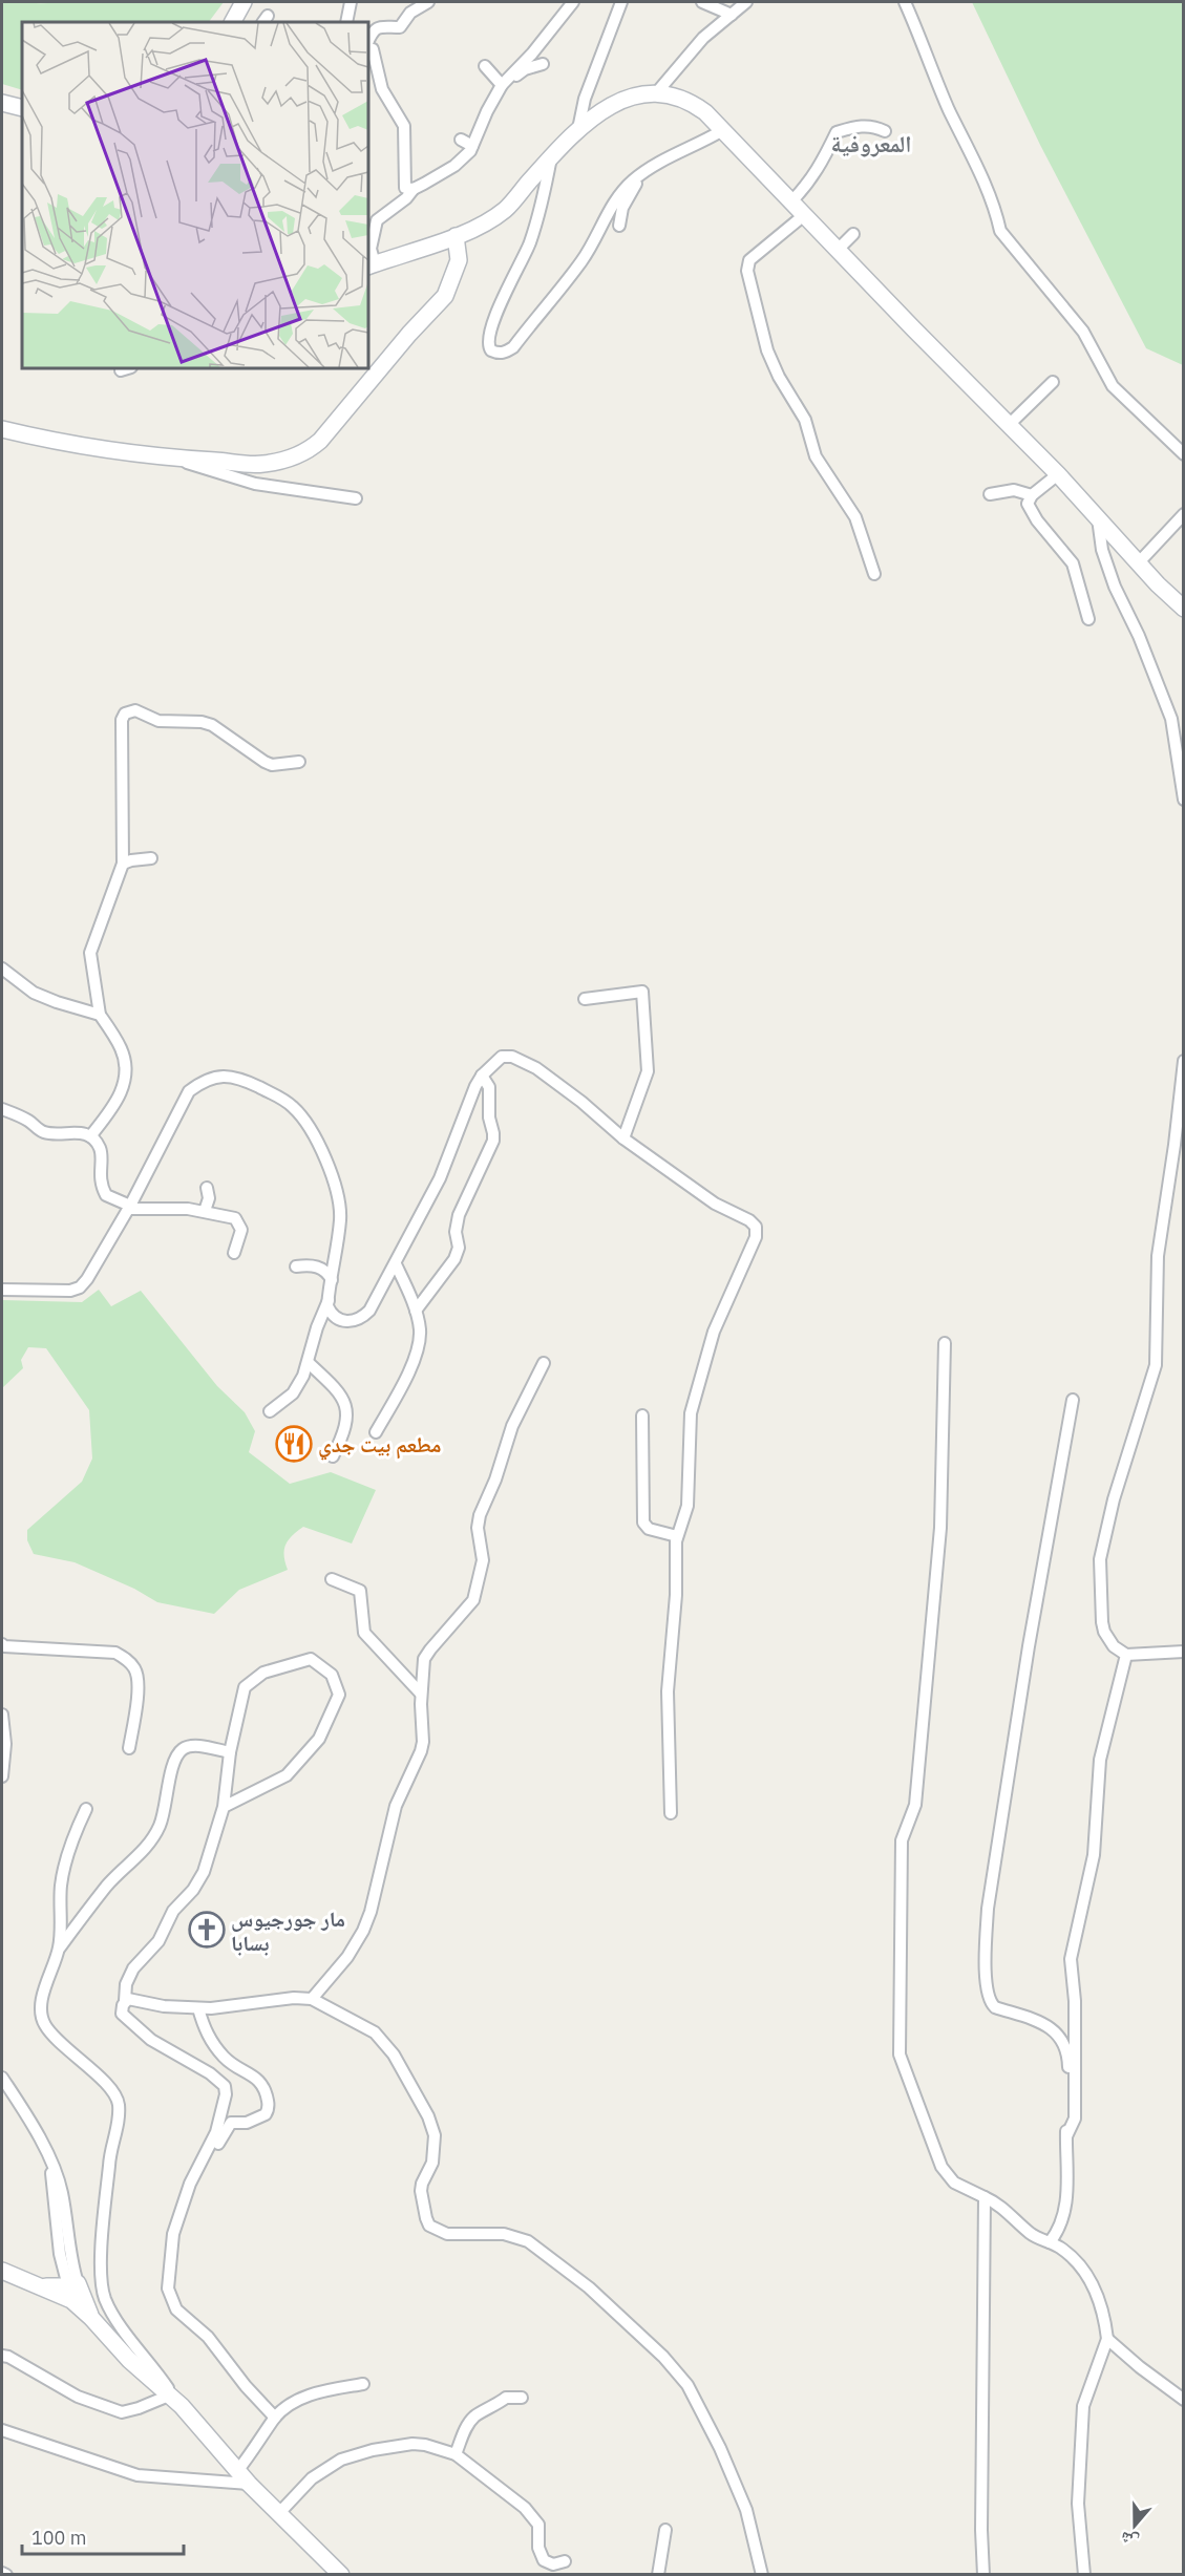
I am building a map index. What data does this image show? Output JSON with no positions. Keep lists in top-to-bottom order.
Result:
{
  "districts": ["المعروفية"],
  "places": {
    "restaurant": ["مطعم بيت جدي"],
    "church": ["مار جورجيوس بسابا"]
  },
  "scale_bar": "100 m",
  "north": "bottom"
}
